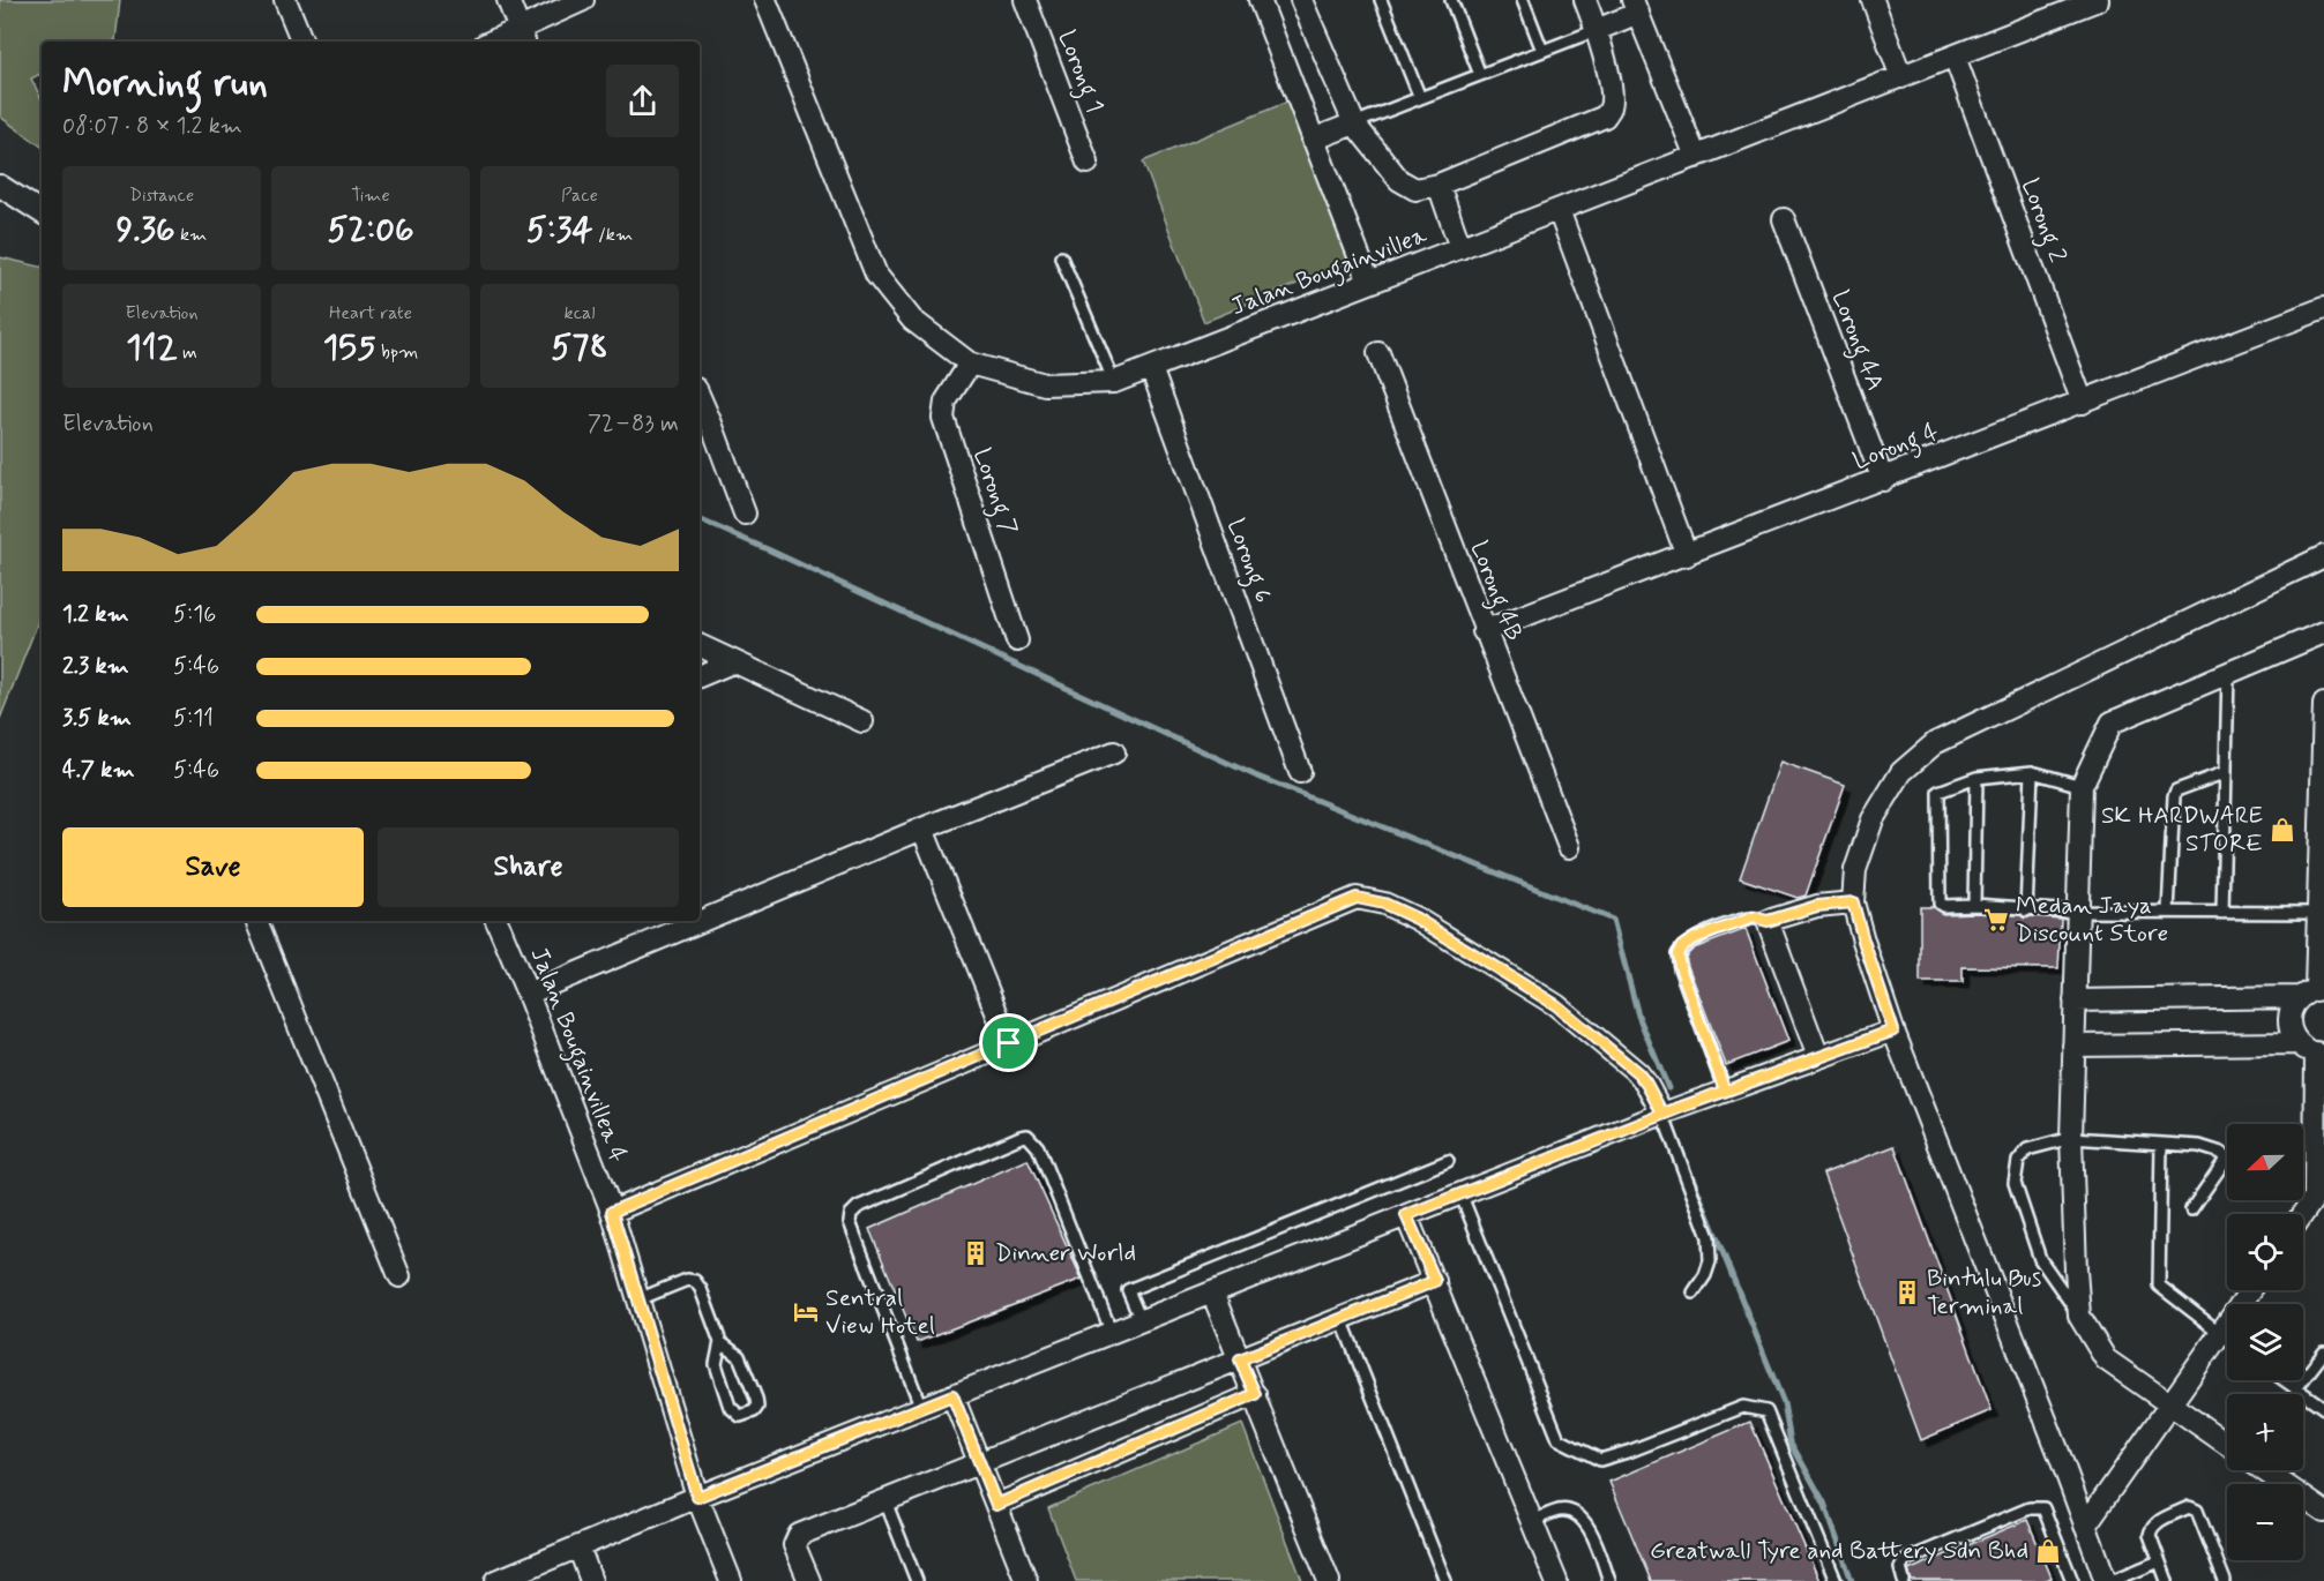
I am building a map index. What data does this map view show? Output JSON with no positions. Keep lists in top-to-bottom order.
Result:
{
  "streets": {
    "street": [
      "Lorong 1",
      "Lorong 2",
      "Jalan Bougainvillea",
      "Lorong 4A",
      "Lorong 4",
      "Lorong 7",
      "Lorong 6",
      "Lorong 4B",
      "Jalan Bougainvillea 4"
    ]
  },
  "crossings": [
    ["Lorong 2", "Jalan Bougainvillea"],
    ["Lorong 2", "Lorong 4"],
    ["Jalan Bougainvillea", "Lorong 7"],
    ["Jalan Bougainvillea", "Lorong 6"],
    ["Lorong 4A", "Lorong 4"],
    ["Lorong 4", "Lorong 4B"]
  ],
  "places": {
    "shop": ["SK HARDWARE STORE", "Greatwall Tyre and Battery Sdn Bhd"],
    "supermarket": ["Medan Jaya Discount Store"],
    "building": ["Dinner World", "Bintulu Bus Terminal"],
    "hotel": ["Sentral View Hotel"]
  },
  "north": "left",
  "page": {
    "heading": ["Morning run", "08:07 · 8 × 1.2 km"],
    "stats": [
      ["Distance", "9.36 km"],
      ["Time", "52:06"],
      ["Pace", "5:34 /km"],
      ["Elevation", "112 m"],
      ["Heart rate", "155 bpm"],
      ["kcal", "578"]
    ],
    "chart": ["Elevation", "72–83 m"],
    "list": [
      {
        "name": "1.2 km",
        "note": "5:16"
      },
      {
        "name": "2.3 km",
        "note": "5:46"
      },
      {
        "name": "3.5 km",
        "note": "5:11"
      },
      {
        "name": "4.7 km",
        "note": "5:46"
      }
    ],
    "buttons": ["Save", "Share"],
    "map_buttons": ["+", "−"]
  }
}
